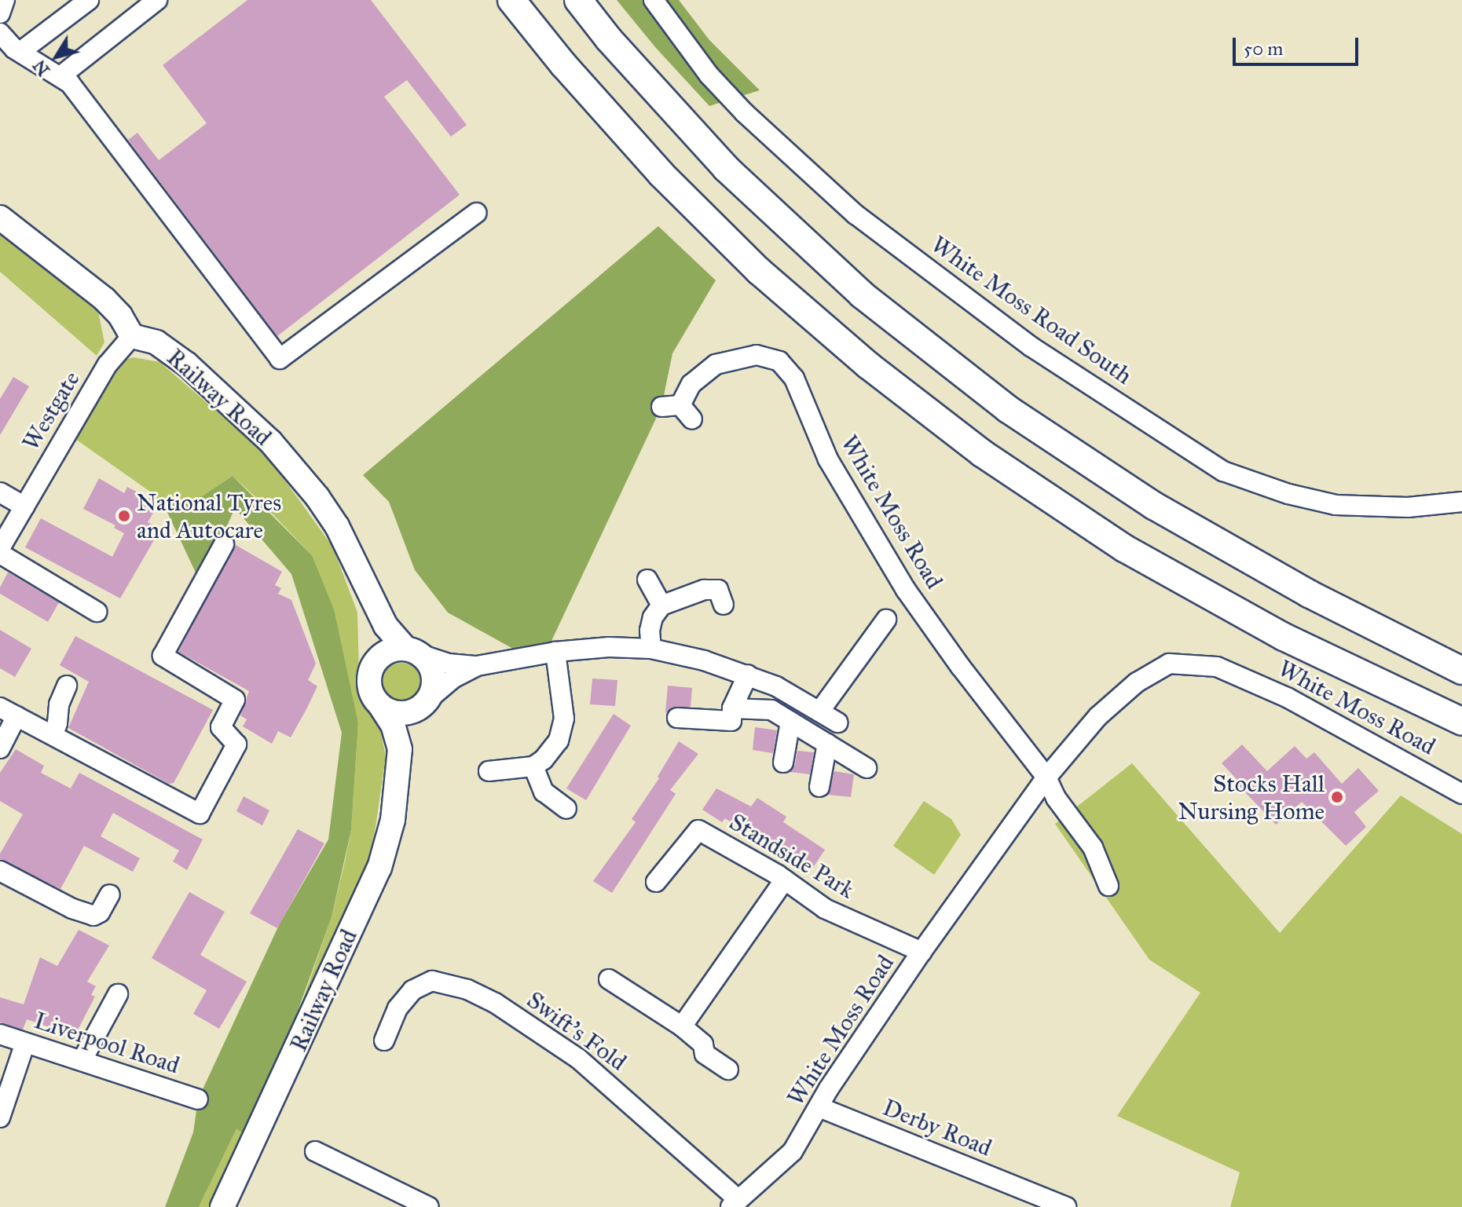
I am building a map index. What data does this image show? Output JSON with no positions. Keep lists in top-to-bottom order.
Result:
{
  "streets": {
    "main road": ["Railway Road"],
    "street": [
      "White Moss Road South",
      "Westgate",
      "White Moss Road",
      "Standside Park",
      "Swift's Fold",
      "Liverpool Road",
      "Derby Road"
    ]
  },
  "crossings": [
    ["Railway Road", "Westgate"],
    ["White Moss Road", "Standside Park"],
    ["White Moss Road", "Swift's Fold"],
    ["White Moss Road", "Derby Road"]
  ],
  "places": ["National Tyres and Autocare", "Stocks Hall Nursing Home"],
  "scale_bar": "50 m",
  "north": "bottom left"
}
